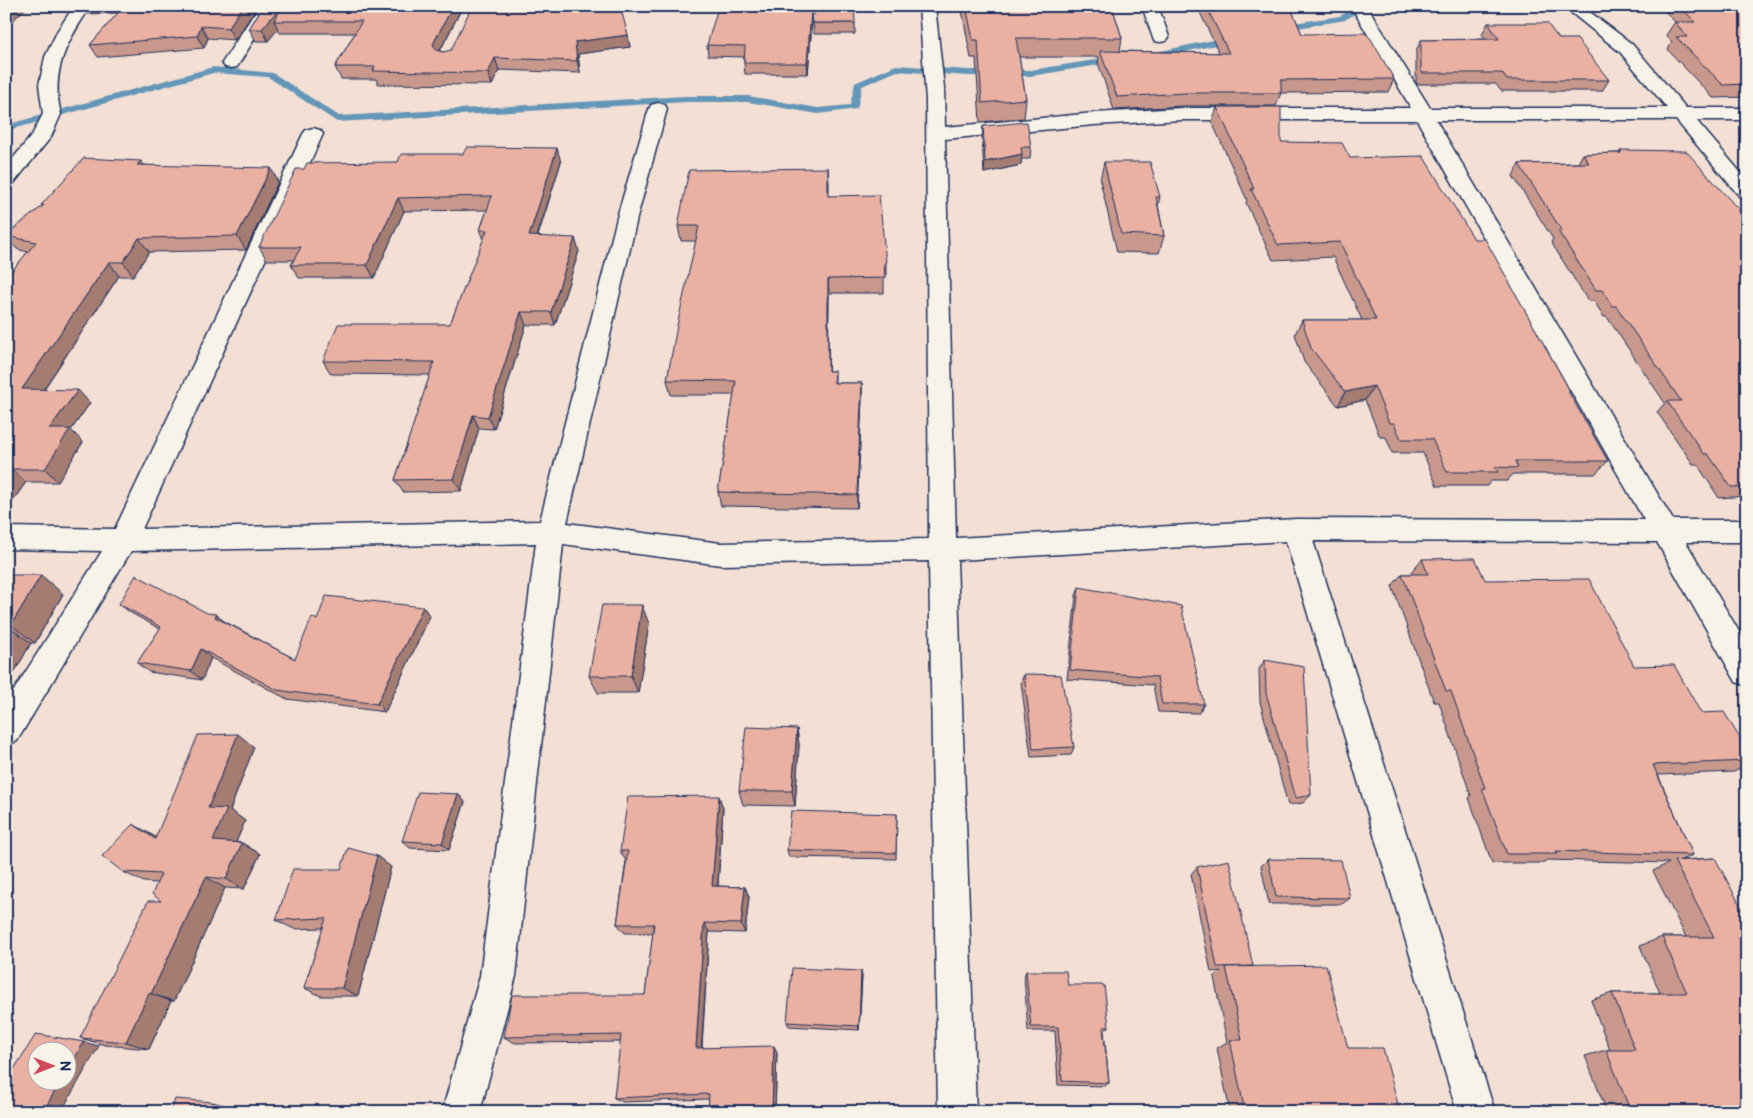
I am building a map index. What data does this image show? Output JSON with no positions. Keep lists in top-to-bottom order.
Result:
{
  "north": "right"
}
